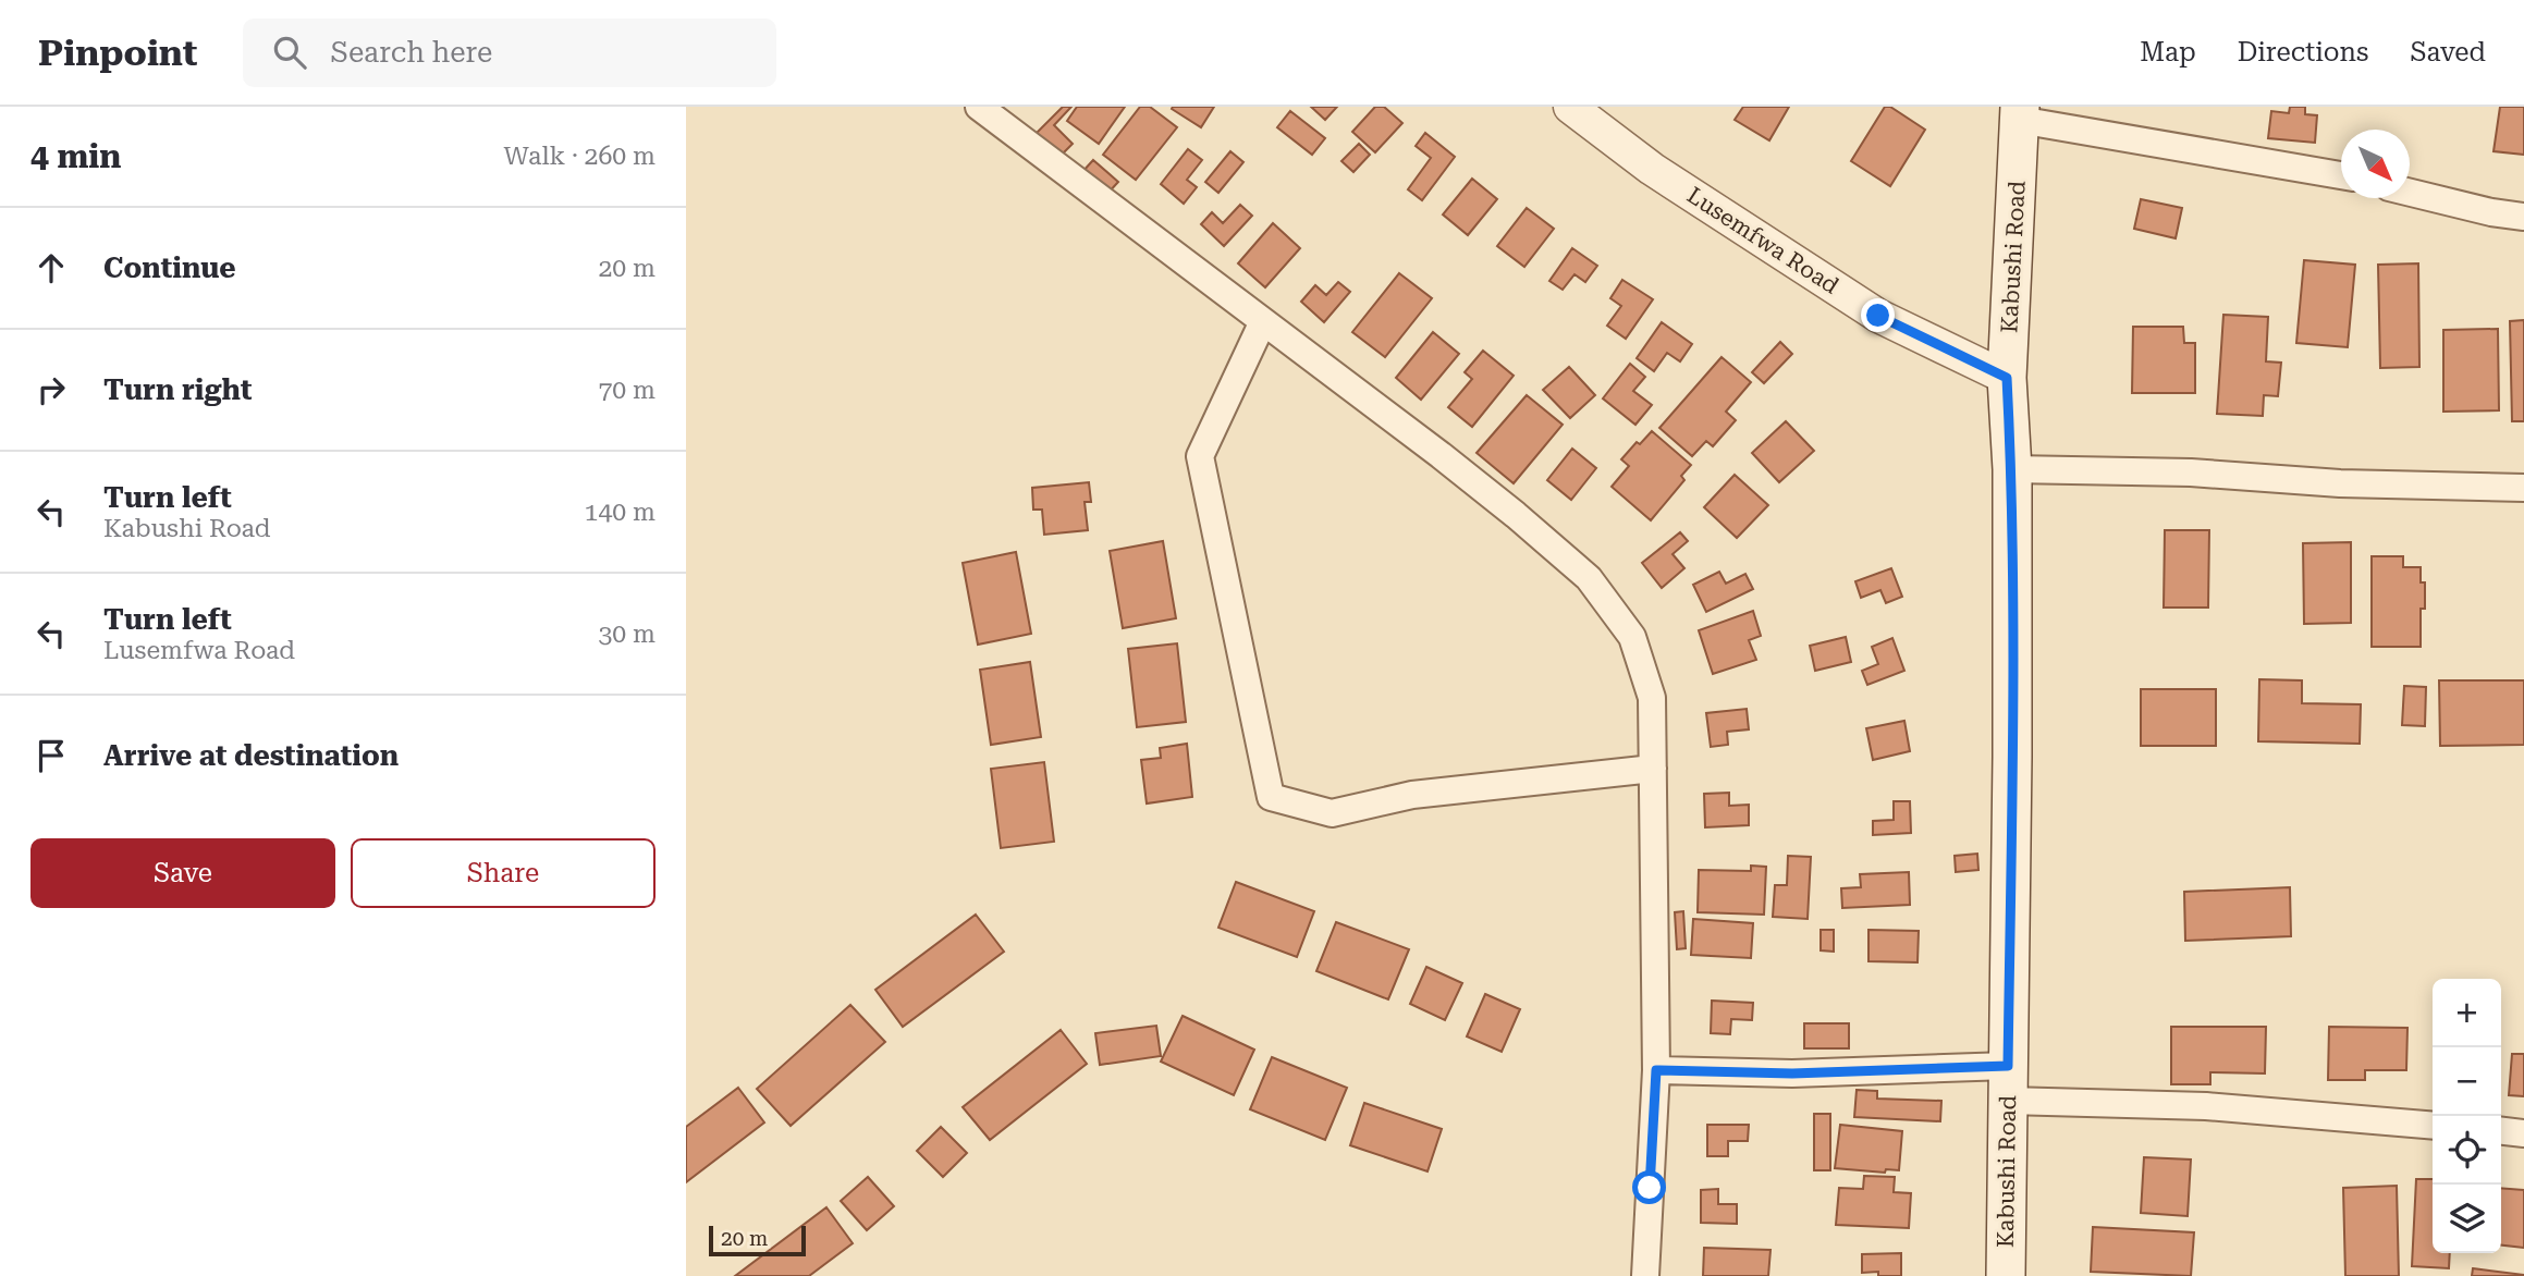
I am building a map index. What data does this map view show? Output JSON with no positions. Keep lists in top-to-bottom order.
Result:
{
  "streets": {
    "main road": ["Kabushi Road"],
    "street": ["Lusemfwa Road"]
  },
  "crossings": [
    ["Lusemfwa Road", "Kabushi Road"]
  ],
  "scale_bar": "20 m",
  "north": "bottom right",
  "page": {
    "header": "Pinpoint",
    "search": "Search here",
    "nav": ["Map", "Directions", "Saved"],
    "heading": ["4 min", "Walk · 260 m"],
    "list": [
      ["Continue", "20 m"],
      ["Turn right", "70 m"],
      ["Turn left", "Kabushi Road", "140 m"],
      ["Turn left", "Lusemfwa Road", "30 m"],
      "Arrive at destination"
    ],
    "buttons": ["Save", "Share"],
    "map_buttons": ["+", "−"],
    "scale": "20 m"
  }
}
